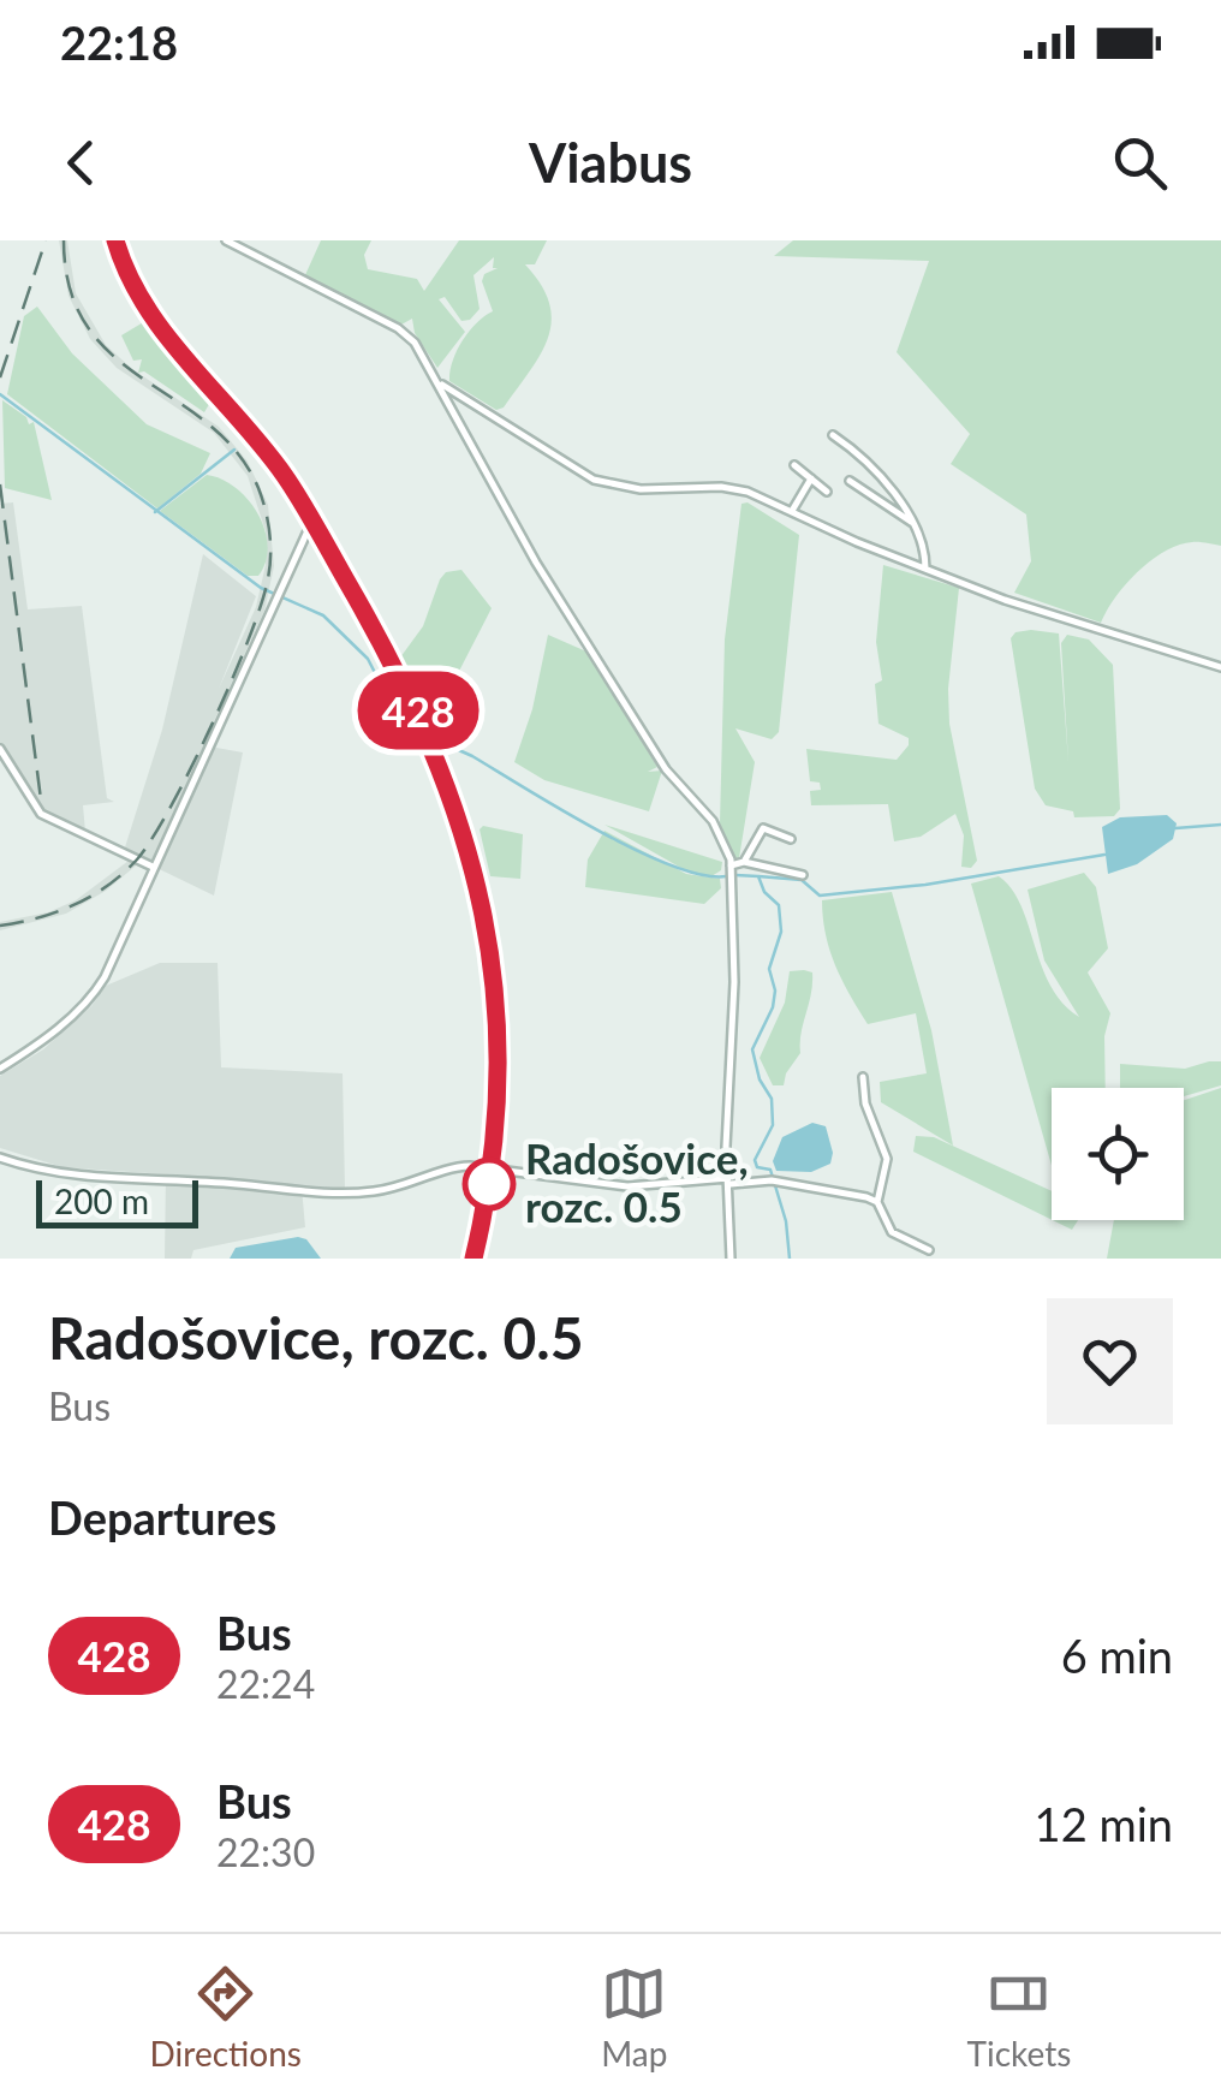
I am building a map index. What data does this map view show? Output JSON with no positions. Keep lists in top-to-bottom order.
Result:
{
  "places": ["Radošovice, rozc. 0.5"],
  "lines": ["bus line 428"],
  "scale_bar": "200 m",
  "page": {
    "status": "22:18",
    "header": "Viabus",
    "on_map": "428",
    "scale": "200 m",
    "heading": [
      ["Radošovice, rozc. 0.5", "Bus"],
      "Departures"
    ],
    "list": [
      {
        "mark": "428",
        "name": "Bus",
        "note": "22:24",
        "value": "6 min"
      },
      {
        "mark": "428",
        "name": "Bus",
        "note": "22:30",
        "value": "12 min"
      }
    ],
    "tabs": ["Directions", "Map", "Tickets"]
  }
}
